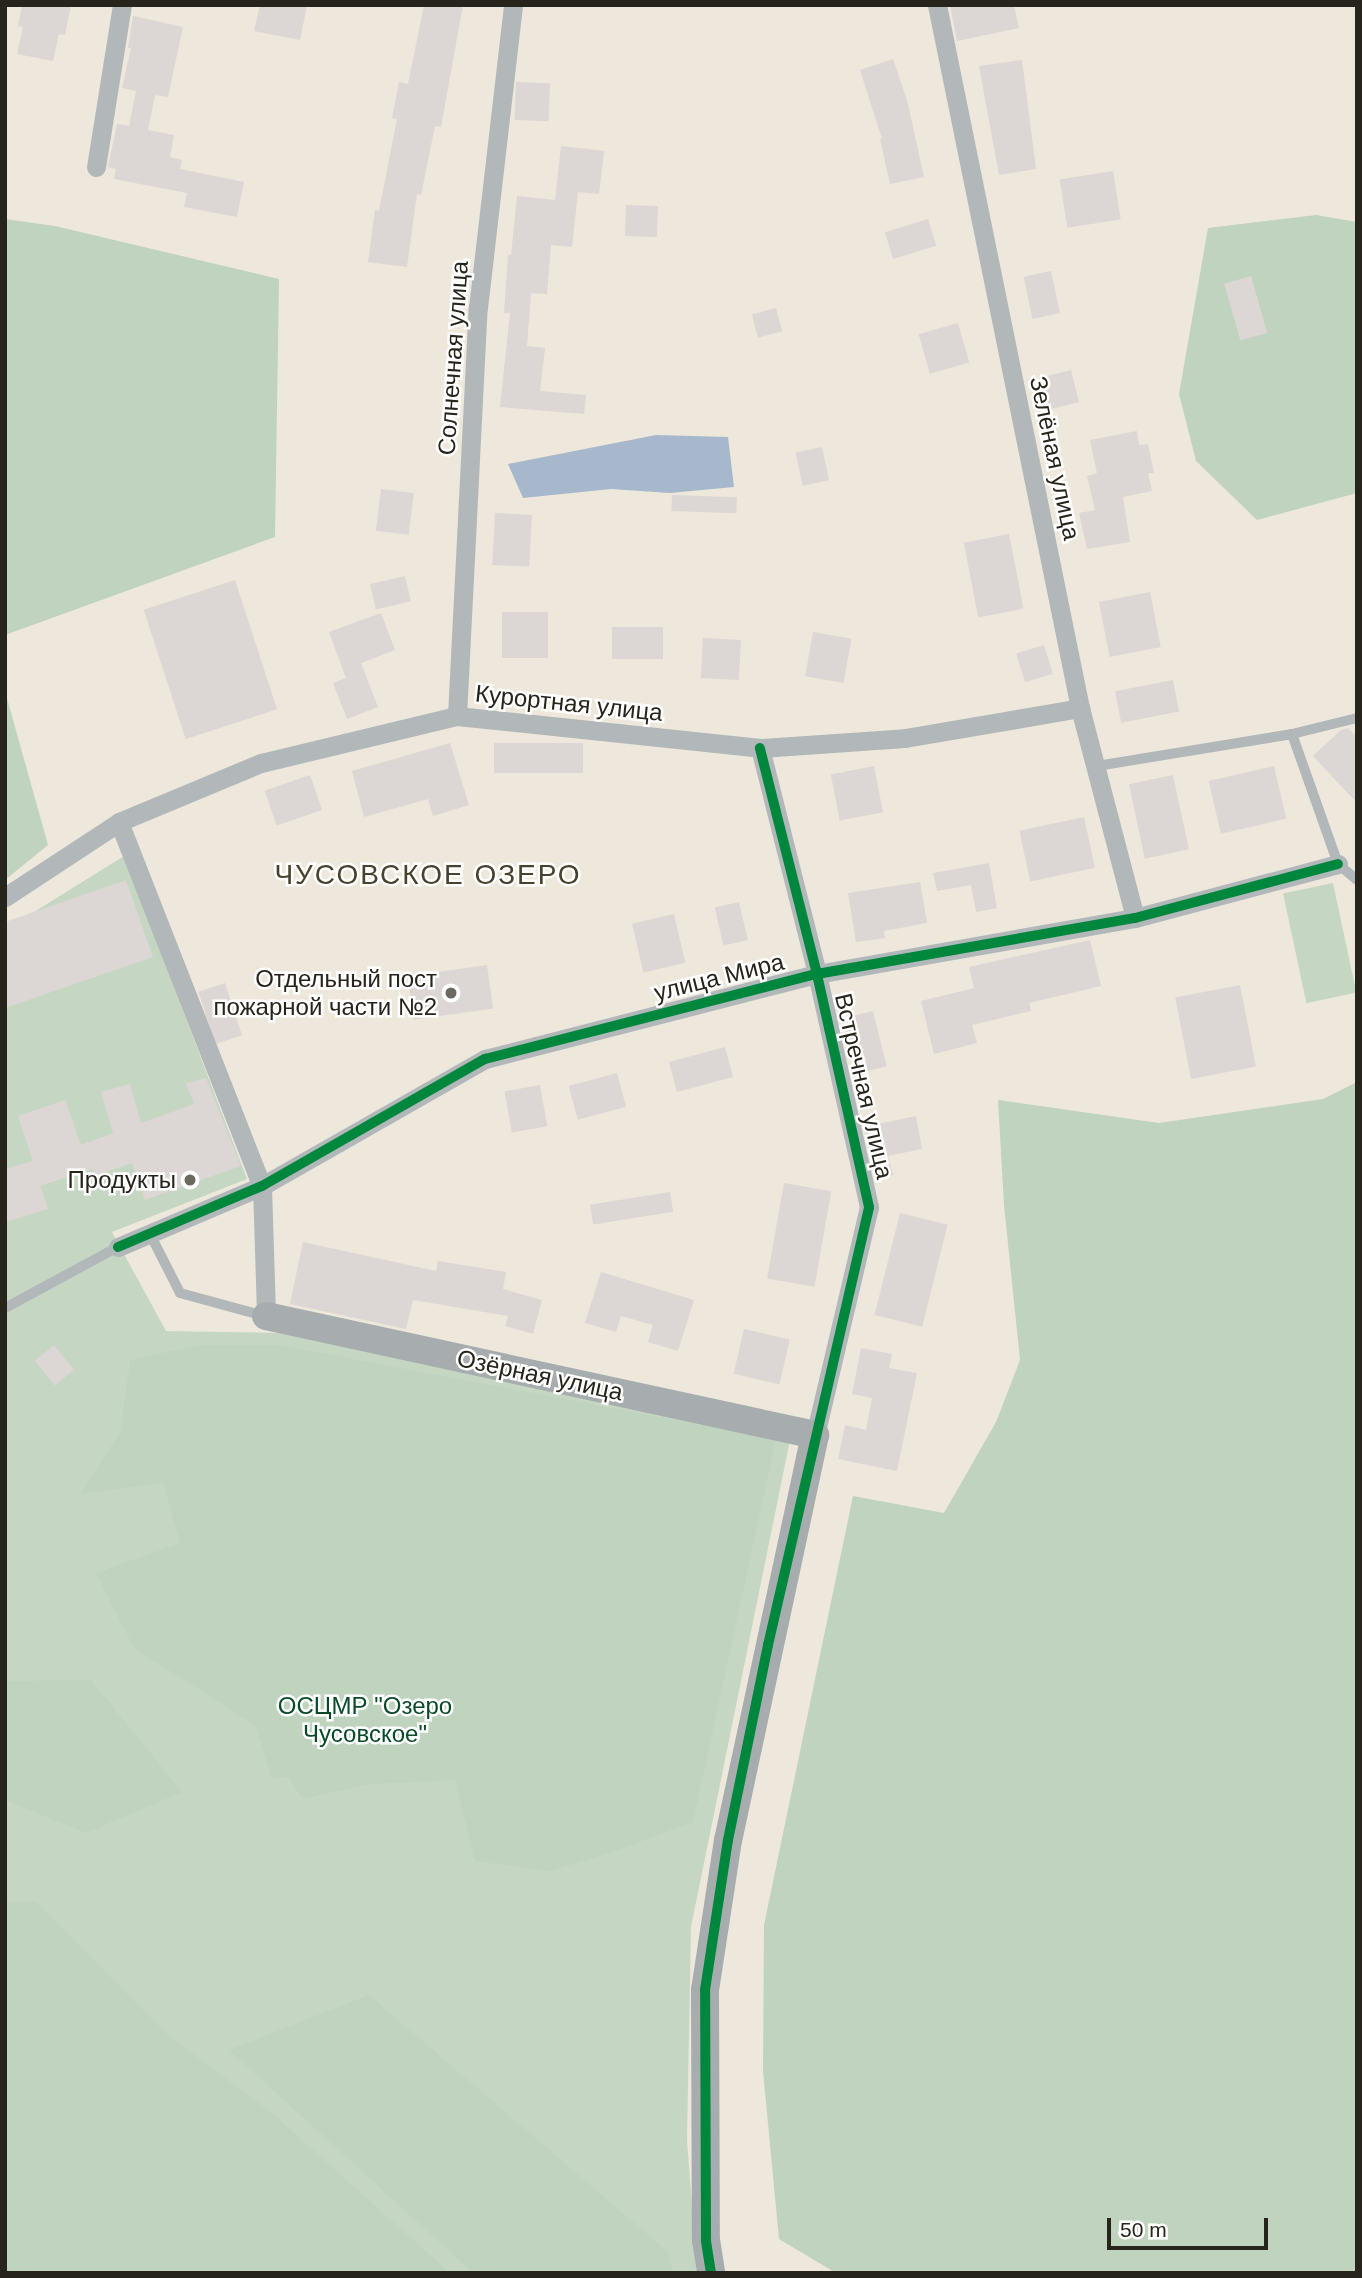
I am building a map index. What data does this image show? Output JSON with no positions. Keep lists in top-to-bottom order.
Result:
{
  "streets": {
    "street": [
      "Солнечная улица",
      "Зелёная улица",
      "Курортная улица",
      "улица Мира",
      "Встречная улица",
      "Озёрная улица"
    ]
  },
  "crossings": [
    ["Солнечная улица", "Курортная улица"],
    ["Зелёная улица", "Курортная улица"],
    ["Зелёная улица", "улица Мира"],
    ["Курортная улица", "Встречная улица"],
    ["улица Мира", "Встречная улица"],
    ["Встречная улица", "Озёрная улица"]
  ],
  "districts": ["ЧУСОВСКОЕ ОЗЕРО"],
  "parks": ["ОСЦМР \"Озеро Чусовское\""],
  "places": ["Отдельный пост пожарной части №2", "Продукты"],
  "scale_bar": "50 m"
}
